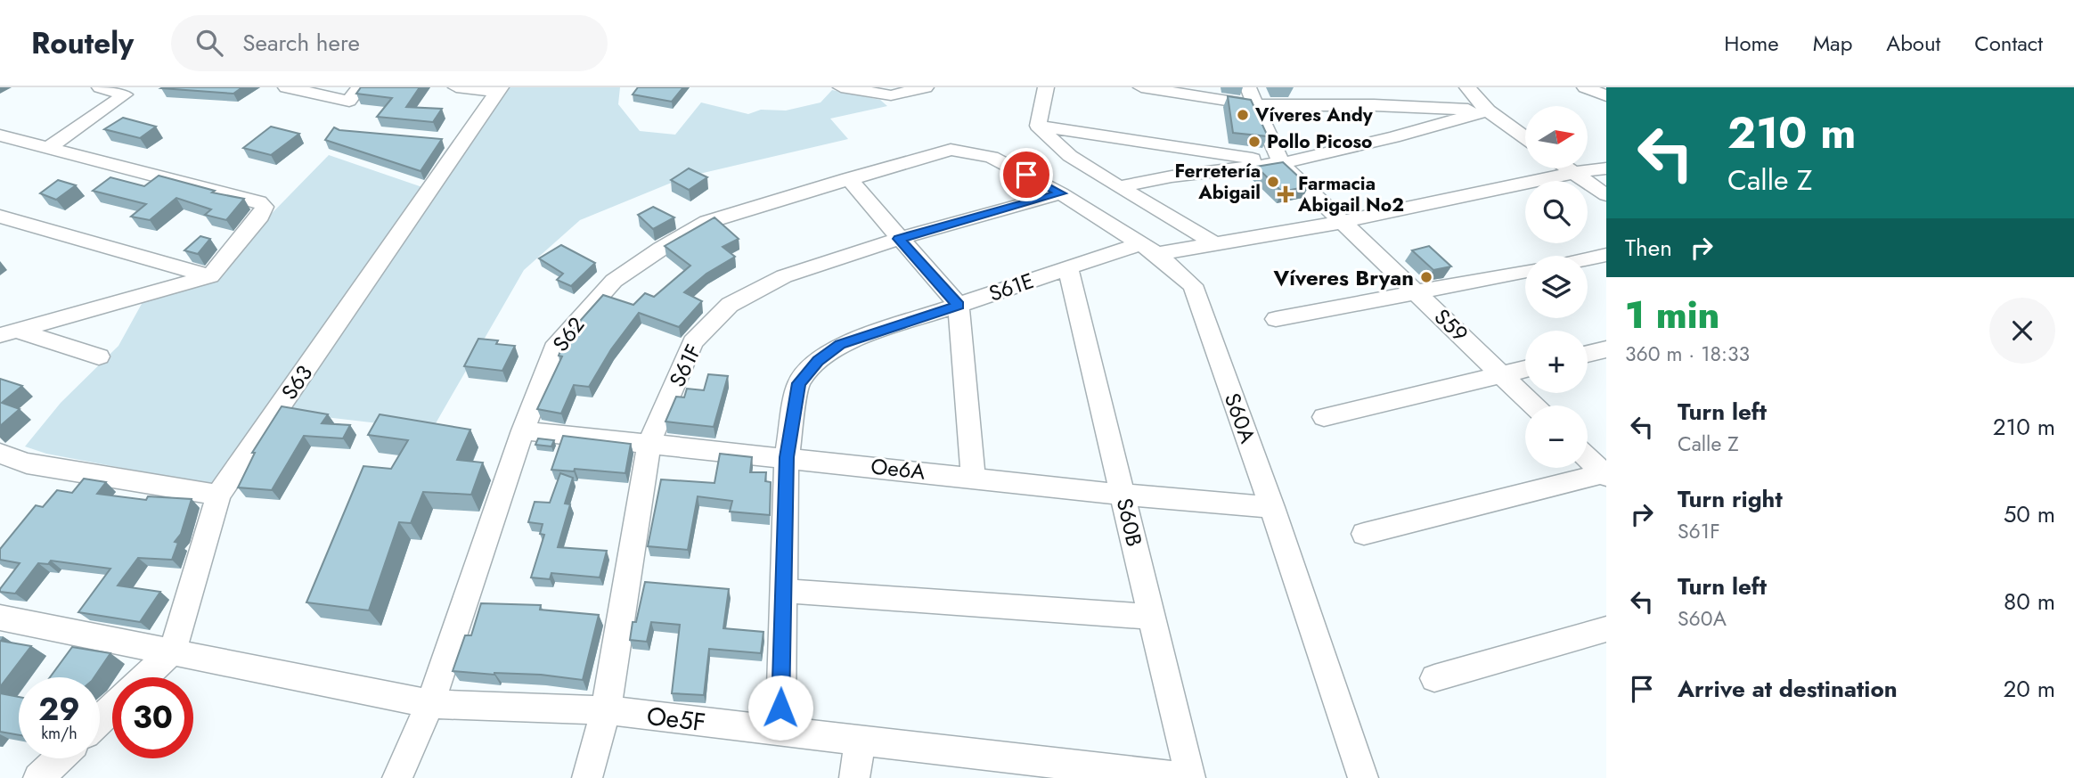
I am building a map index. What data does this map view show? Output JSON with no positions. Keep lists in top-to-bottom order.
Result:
{
  "streets": {
    "street": [
      "S61E",
      "S59",
      "S62",
      "S61F",
      "S63",
      "S60A",
      "Oe6A",
      "S60B",
      "Oe5F"
    ]
  },
  "crossings": [
    ["S61E", "S59"],
    ["S61E", "S60A"],
    ["S61E", "Oe6A"],
    ["S61E", "S60B"],
    ["S61E", "Oe5F"],
    ["S62", "S60A"],
    ["S62", "Oe6A"],
    ["S62", "Oe5F"],
    ["S61F", "S60A"],
    ["S61F", "Oe6A"],
    ["S61F", "Oe5F"],
    ["S63", "Oe5F"],
    ["S60A", "Oe6A"],
    ["Oe6A", "S60B"]
  ],
  "places": {
    "other": [
      "Víveres Andy",
      "Pollo Picoso",
      "Ferretería Abigail",
      "Víveres Bryan"
    ],
    "health": ["Farmacia Abigail No2"]
  },
  "north": "right",
  "page": {
    "header": "Routely",
    "search": "Search here",
    "nav": [
      "Home",
      "Map",
      "About",
      "Contact"
    ],
    "turn": ["210 m", "Calle Z"],
    "map_buttons": ["+", "−"],
    "then": "Then",
    "heading": ["1 min", "360 m · 18:33"],
    "list": [
      {
        "name": "Turn left",
        "note": "Calle Z",
        "value": "210 m"
      },
      {
        "name": "Turn right",
        "note": "S61F",
        "value": "50 m"
      },
      {
        "name": "Turn left",
        "note": "S60A",
        "value": "80 m"
      },
      {
        "name": "Arrive at destination",
        "value": "20 m"
      }
    ],
    "speed": "29 km/h",
    "limit": "30"
  }
}
